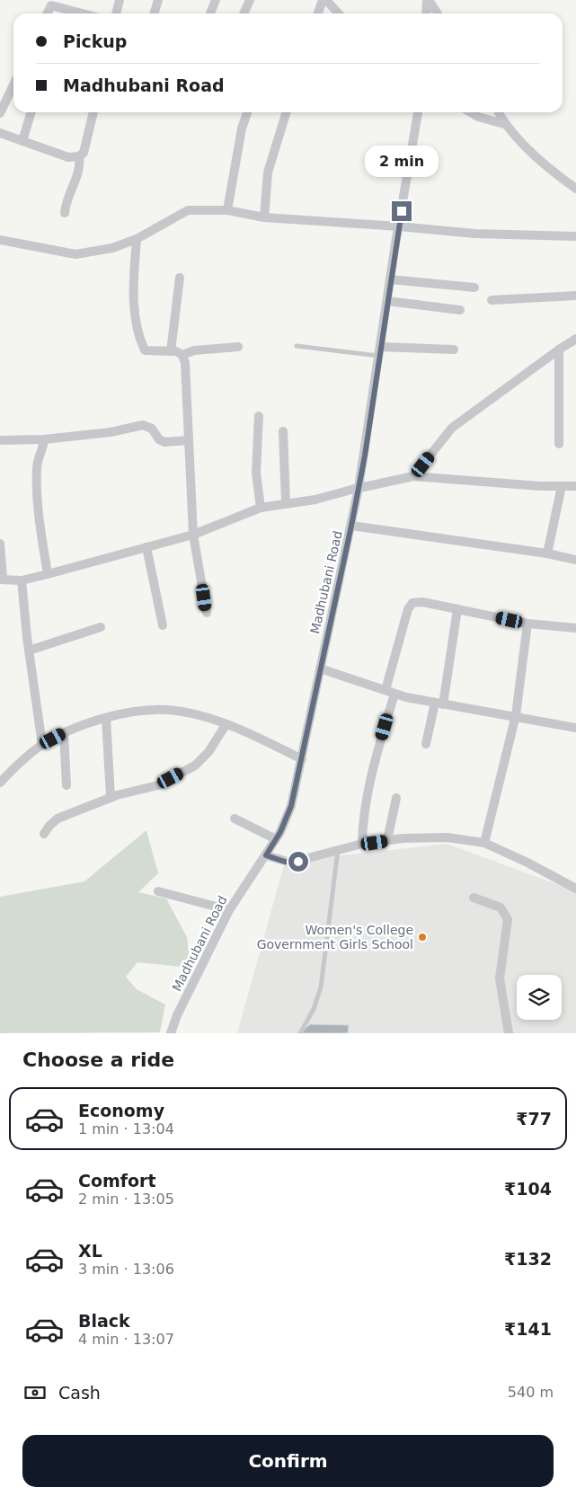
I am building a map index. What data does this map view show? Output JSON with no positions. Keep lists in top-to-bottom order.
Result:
{
  "streets": {
    "street": ["Madhubani Road"]
  },
  "places": ["Women's College Government Girls School"],
  "page": {
    "banner": ["Pickup", "Madhubani Road"],
    "bubble": "2 min",
    "heading": "Choose a ride",
    "list": [
      {
        "name": "Economy",
        "note": "1 min · 13:04",
        "value": "₹77"
      },
      {
        "name": "Comfort",
        "note": "2 min · 13:05",
        "value": "₹104"
      },
      {
        "name": "XL",
        "note": "3 min · 13:06",
        "value": "₹132"
      },
      {
        "name": "Black",
        "note": "4 min · 13:07",
        "value": "₹141"
      }
    ],
    "pay": ["Cash", "540 m"],
    "buttons": "Confirm"
  }
}
